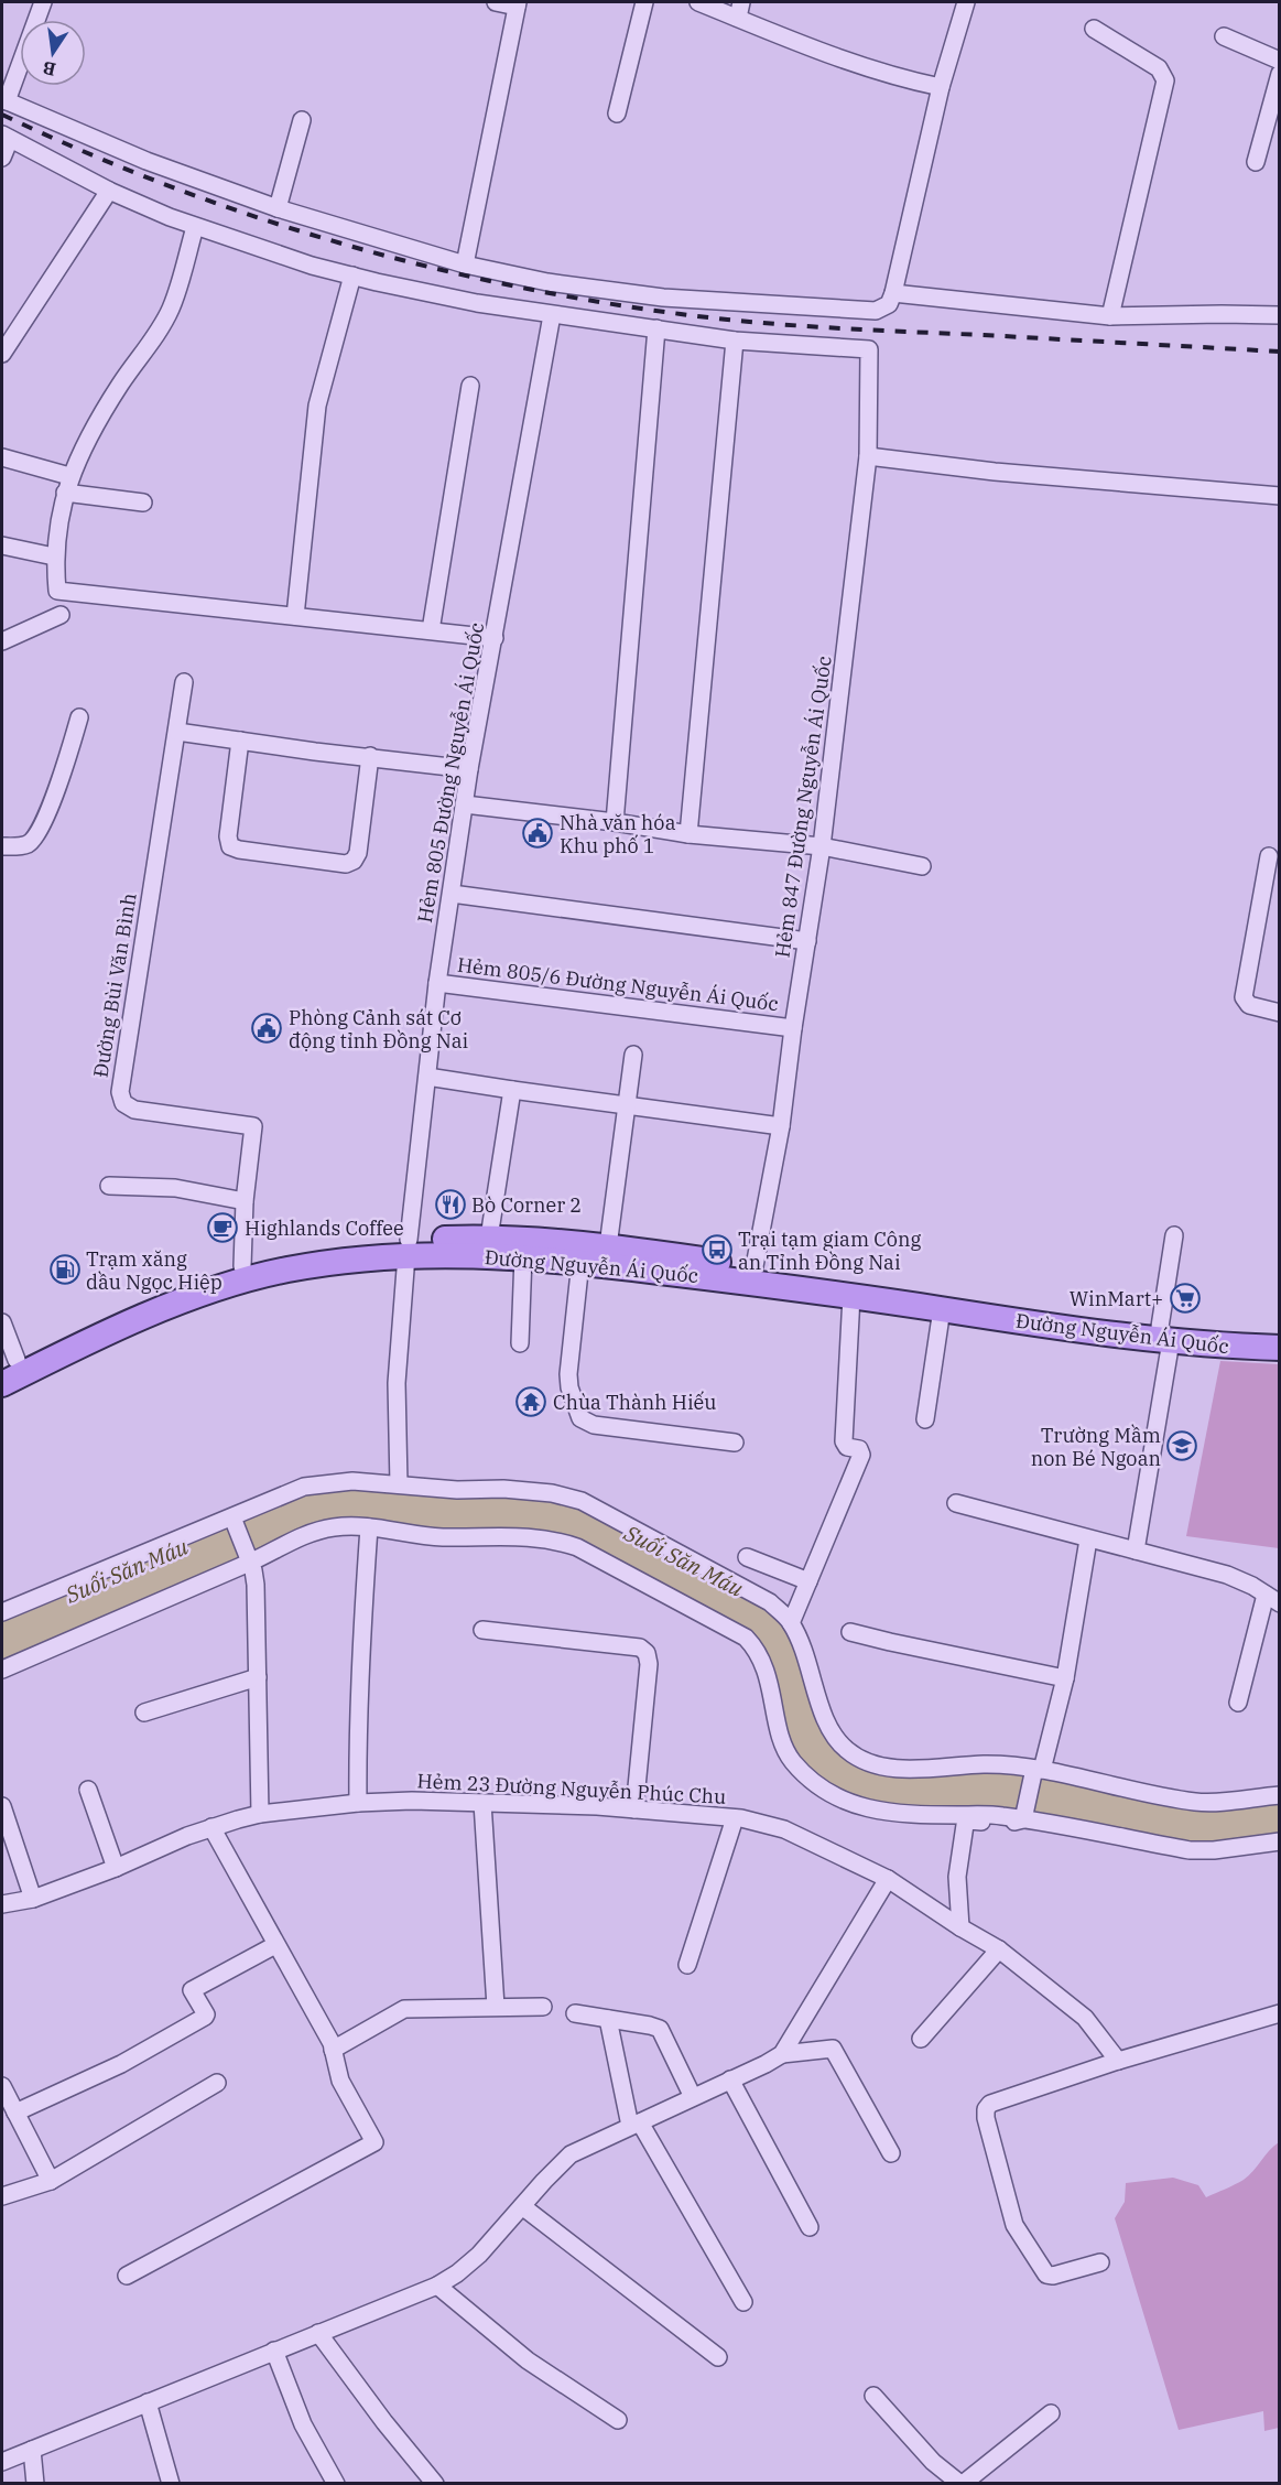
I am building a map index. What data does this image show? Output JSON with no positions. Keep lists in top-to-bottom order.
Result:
{
  "streets": {
    "main road": ["Đường Nguyễn Ái Quốc"],
    "street": [
      "Hẻm 805 Đường Nguyễn Ái Quốc",
      "Hẻm 847 Đường Nguyễn Ái Quốc",
      "Hẻm 805/6 Đường Nguyễn Ái Quốc",
      "Đường Bùi Văn Bình",
      "Hẻm 23 Đường Nguyễn Phúc Chu"
    ]
  },
  "crossings": [
    ["Hẻm 805 Đường Nguyễn Ái Quốc", "Hẻm 805/6 Đường Nguyễn Ái Quốc"],
    ["Hẻm 805 Đường Nguyễn Ái Quốc", "Đường Nguyễn Ái Quốc"],
    ["Hẻm 847 Đường Nguyễn Ái Quốc", "Hẻm 805/6 Đường Nguyễn Ái Quốc"],
    ["Hẻm 847 Đường Nguyễn Ái Quốc", "Đường Nguyễn Ái Quốc"],
    ["Đường Bùi Văn Bình", "Đường Nguyễn Ái Quốc"]
  ],
  "water": ["Suối Săn Máu"],
  "places": {
    "public building": ["Nhà văn hóa Khu phố 1", "Phòng Cảnh sát Cơ động tỉnh Đồng Nai"],
    "restaurant": ["Bò Corner 2"],
    "cafe": ["Highlands Coffee"],
    "bus stop": ["Trại tạm giam Công an Tỉnh Đồng Nai"],
    "fuel station": ["Trạm xăng dầu Ngọc Hiệp"],
    "supermarket": ["WinMart+"],
    "temple": ["Chùa Thành Hiếu"],
    "school or university": ["Trường Mầm non Bé Ngoan"]
  },
  "north": "bottom"
}
